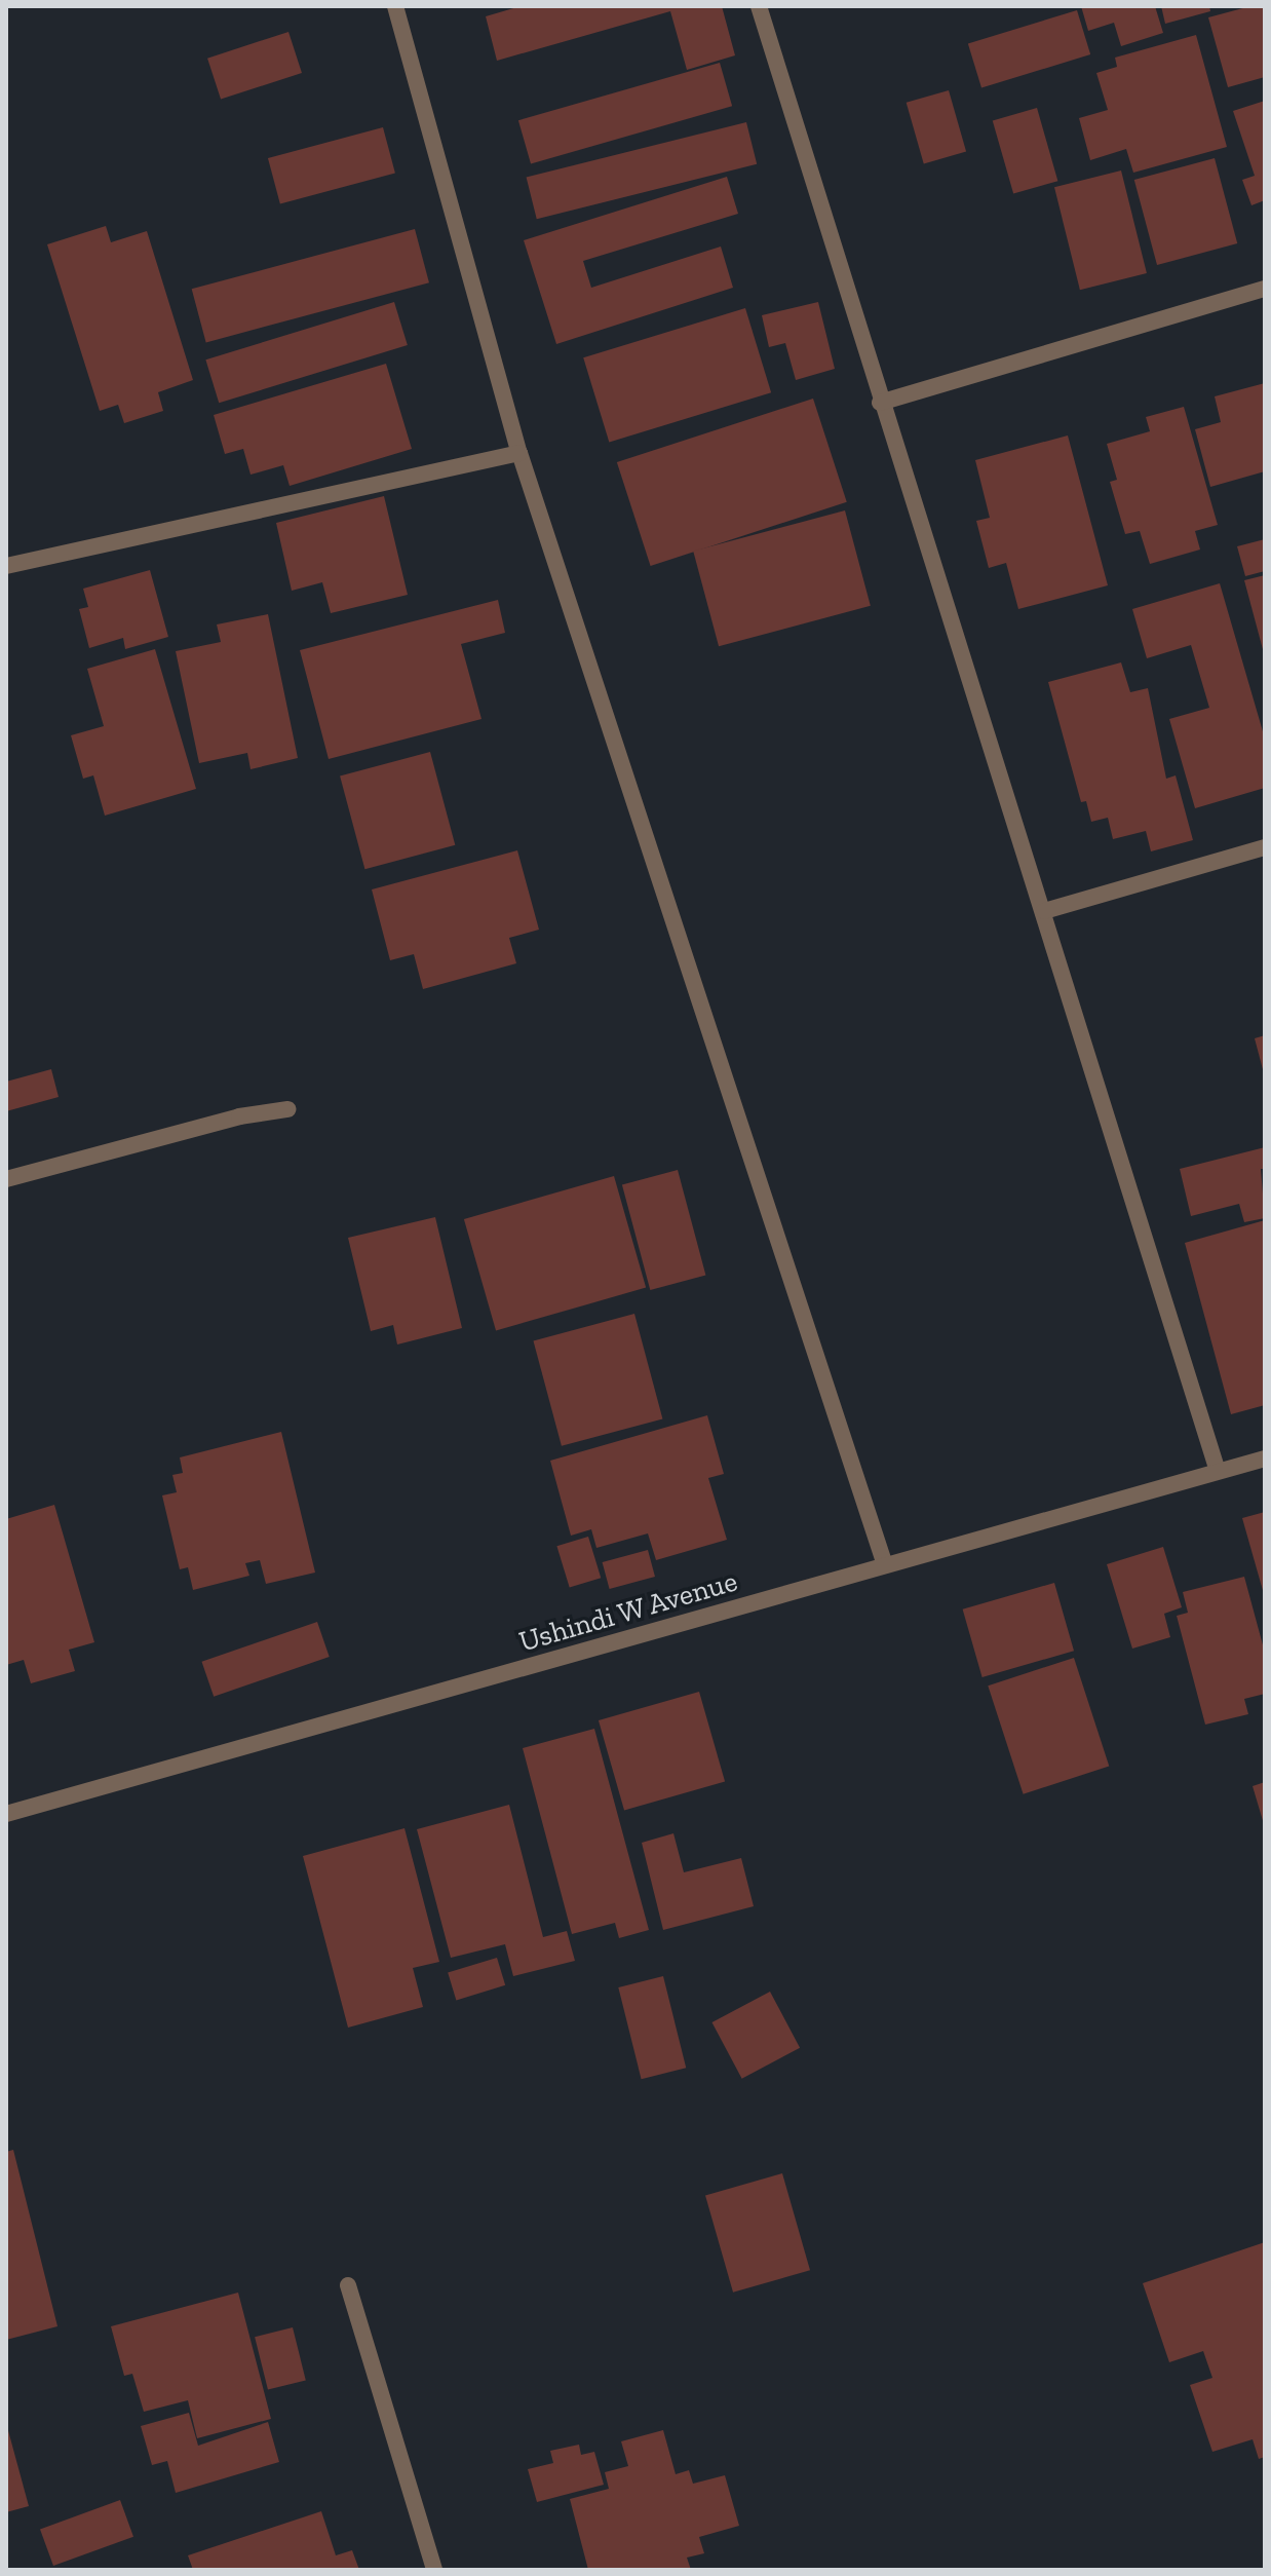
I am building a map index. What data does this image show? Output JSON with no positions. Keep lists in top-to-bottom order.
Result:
{
  "streets": {
    "street": ["Ushindi W Avenue"]
  }
}
